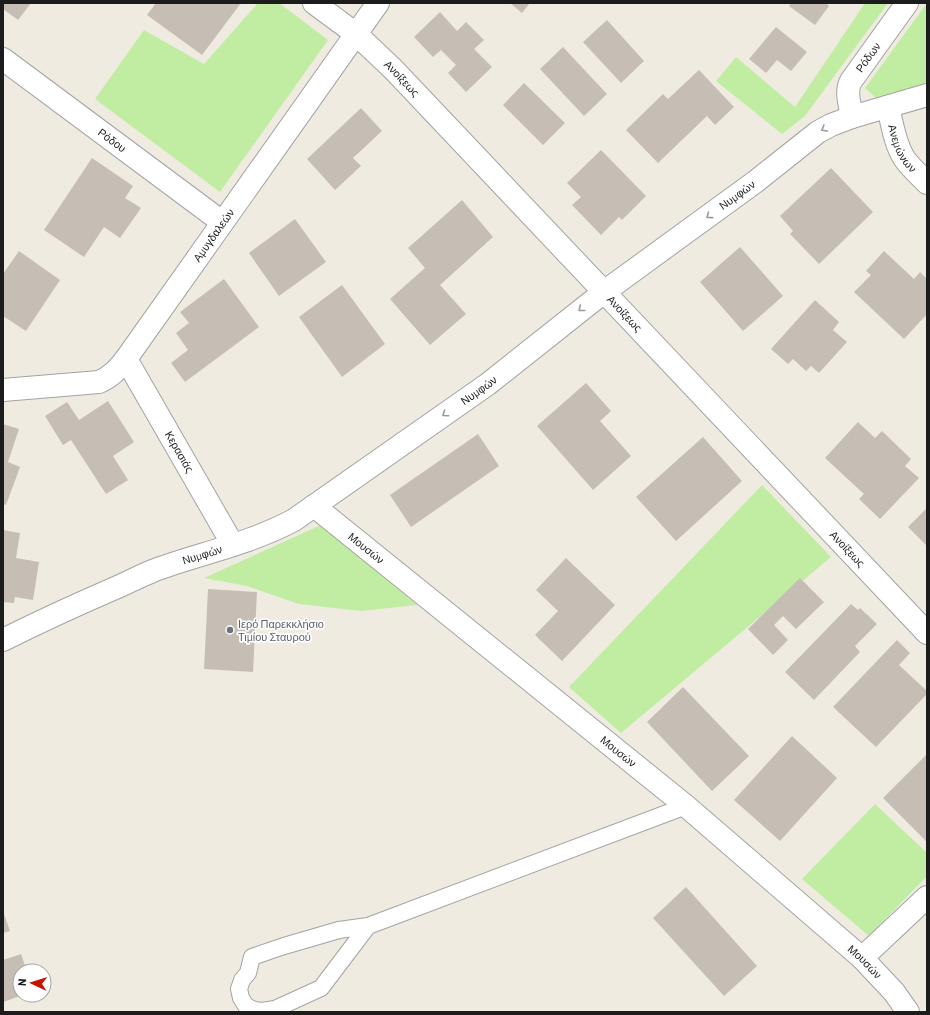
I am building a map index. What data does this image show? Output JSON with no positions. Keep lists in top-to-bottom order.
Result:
{
  "streets": {
    "street": [
      "Ρόδων",
      "Ανοίξεως",
      "Ρόδου",
      "Ανεμώνων",
      "Νυμφών",
      "Αμυγδαλεών",
      "Κερασιάς",
      "Μουσών"
    ]
  },
  "crossings": [
    ["Ρόδων", "Νυμφών"],
    ["Ανοίξεως", "Νυμφών"],
    ["Ανοίξεως", "Αμυγδαλεών"],
    ["Ρόδου", "Αμυγδαλεών"],
    ["Ανεμώνων", "Νυμφών"],
    ["Νυμφών", "Κερασιάς"],
    ["Νυμφών", "Μουσών"],
    ["Αμυγδαλεών", "Κερασιάς"]
  ],
  "one_way": ["Νυμφών"],
  "places": ["Ιερό Παρεκκλήσιο Τιμίου Σταυρού"],
  "north": "left"
}
